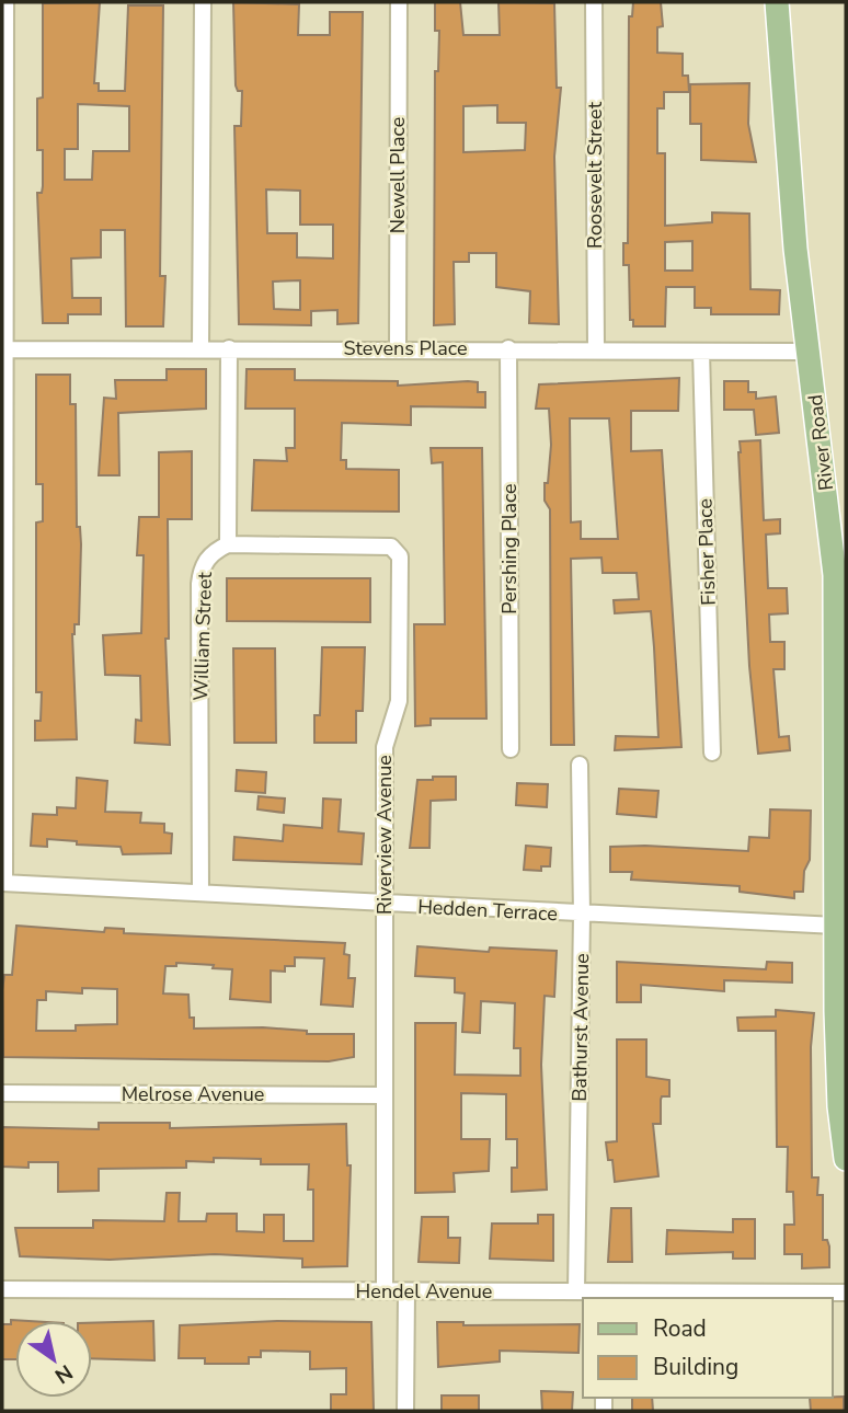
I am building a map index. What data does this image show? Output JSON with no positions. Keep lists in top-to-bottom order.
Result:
{
  "streets": {
    "main road": ["River Road"],
    "street": [
      "Newell Place",
      "Roosevelt Street",
      "Stevens Place",
      "Pershing Place",
      "Fisher Place",
      "William Street",
      "Riverview Avenue",
      "Hedden Terrace",
      "Bathurst Avenue",
      "Melrose Avenue",
      "Hendel Avenue"
    ]
  },
  "crossings": [
    ["Newell Place", "Stevens Place"],
    ["Roosevelt Street", "Stevens Place"],
    ["Stevens Place", "River Road"],
    ["Stevens Place", "Pershing Place"],
    ["Stevens Place", "Fisher Place"],
    ["River Road", "Hedden Terrace"],
    ["William Street", "Riverview Avenue"],
    ["William Street", "Hedden Terrace"],
    ["Riverview Avenue", "Hedden Terrace"],
    ["Riverview Avenue", "Melrose Avenue"],
    ["Riverview Avenue", "Hendel Avenue"],
    ["Hedden Terrace", "Bathurst Avenue"],
    ["Bathurst Avenue", "Hendel Avenue"]
  ],
  "legend": ["Road", "Building"],
  "north": "bottom right"
}
